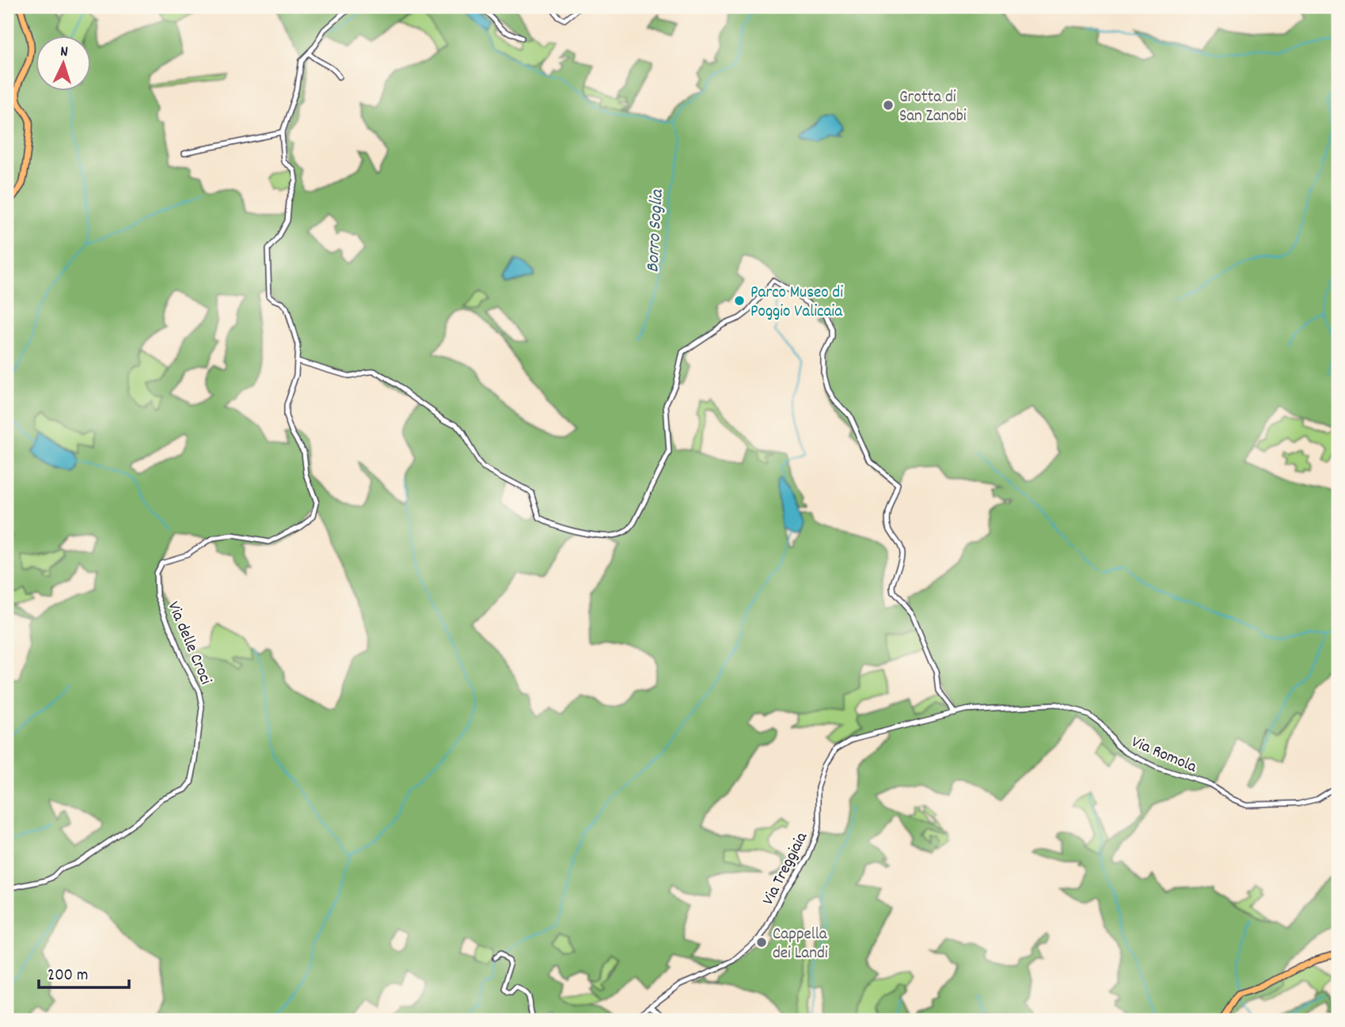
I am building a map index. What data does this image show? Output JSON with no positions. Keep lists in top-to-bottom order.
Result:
{
  "streets": {
    "street": ["Via delle Croci", "Via Romola", "Via Treggiaia"]
  },
  "crossings": [
    ["Via Romola", "Via Treggiaia"]
  ],
  "water": ["Borro Soglia"],
  "places": ["Grotta di San Zanobi", "Parco Museo di Poggio Valicaia", "Cappella dei Landi"],
  "scale_bar": "200 m",
  "north": "top"
}
